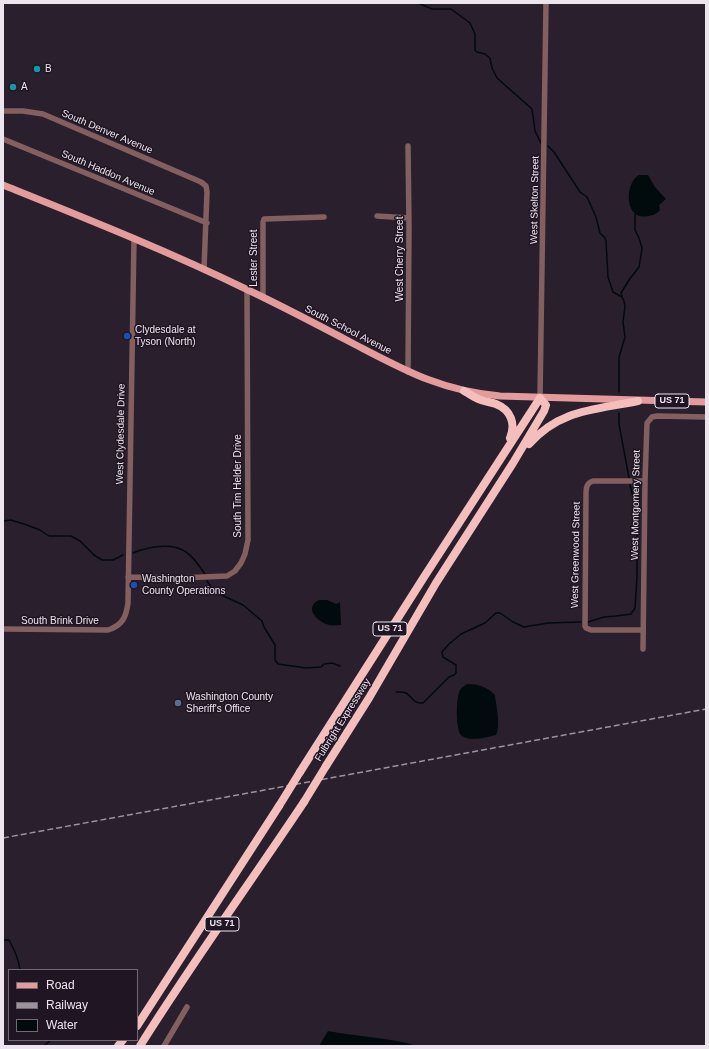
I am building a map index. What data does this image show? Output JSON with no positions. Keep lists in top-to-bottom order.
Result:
{
  "streets": {
    "highway": ["US 71", "Fulbright Expressway"],
    "main road": ["South School Avenue"],
    "street": [
      "South Denver Avenue",
      "South Haddon Avenue",
      "West Skelton Street",
      "Lester Street",
      "West Cherry Street",
      "West Clydesdale Drive",
      "South Tim Helder Drive",
      "West Montgomery Street",
      "West Greenwood Street",
      "South Brink Drive"
    ]
  },
  "crossings": [
    ["South Denver Avenue", "South Haddon Avenue"],
    ["West Skelton Street", "South School Avenue"],
    ["West Skelton Street", "US 71"],
    ["West Skelton Street", "Fulbright Expressway"],
    ["Lester Street", "South School Avenue"],
    ["West Cherry Street", "South School Avenue"],
    ["South School Avenue", "US 71"],
    ["South School Avenue", "West Clydesdale Drive"],
    ["South School Avenue", "South Tim Helder Drive"],
    ["South School Avenue", "Fulbright Expressway"],
    ["US 71", "Fulbright Expressway"],
    ["West Clydesdale Drive", "South Tim Helder Drive"],
    ["West Clydesdale Drive", "South Brink Drive"],
    ["West Montgomery Street", "West Greenwood Street"]
  ],
  "places": [
    "B",
    "A",
    "Clydesdale at Tyson (North)",
    "Washington County Operations",
    "Washington County Sheriff's Office"
  ],
  "legend": ["Road", "Railway", "Water"]
}
